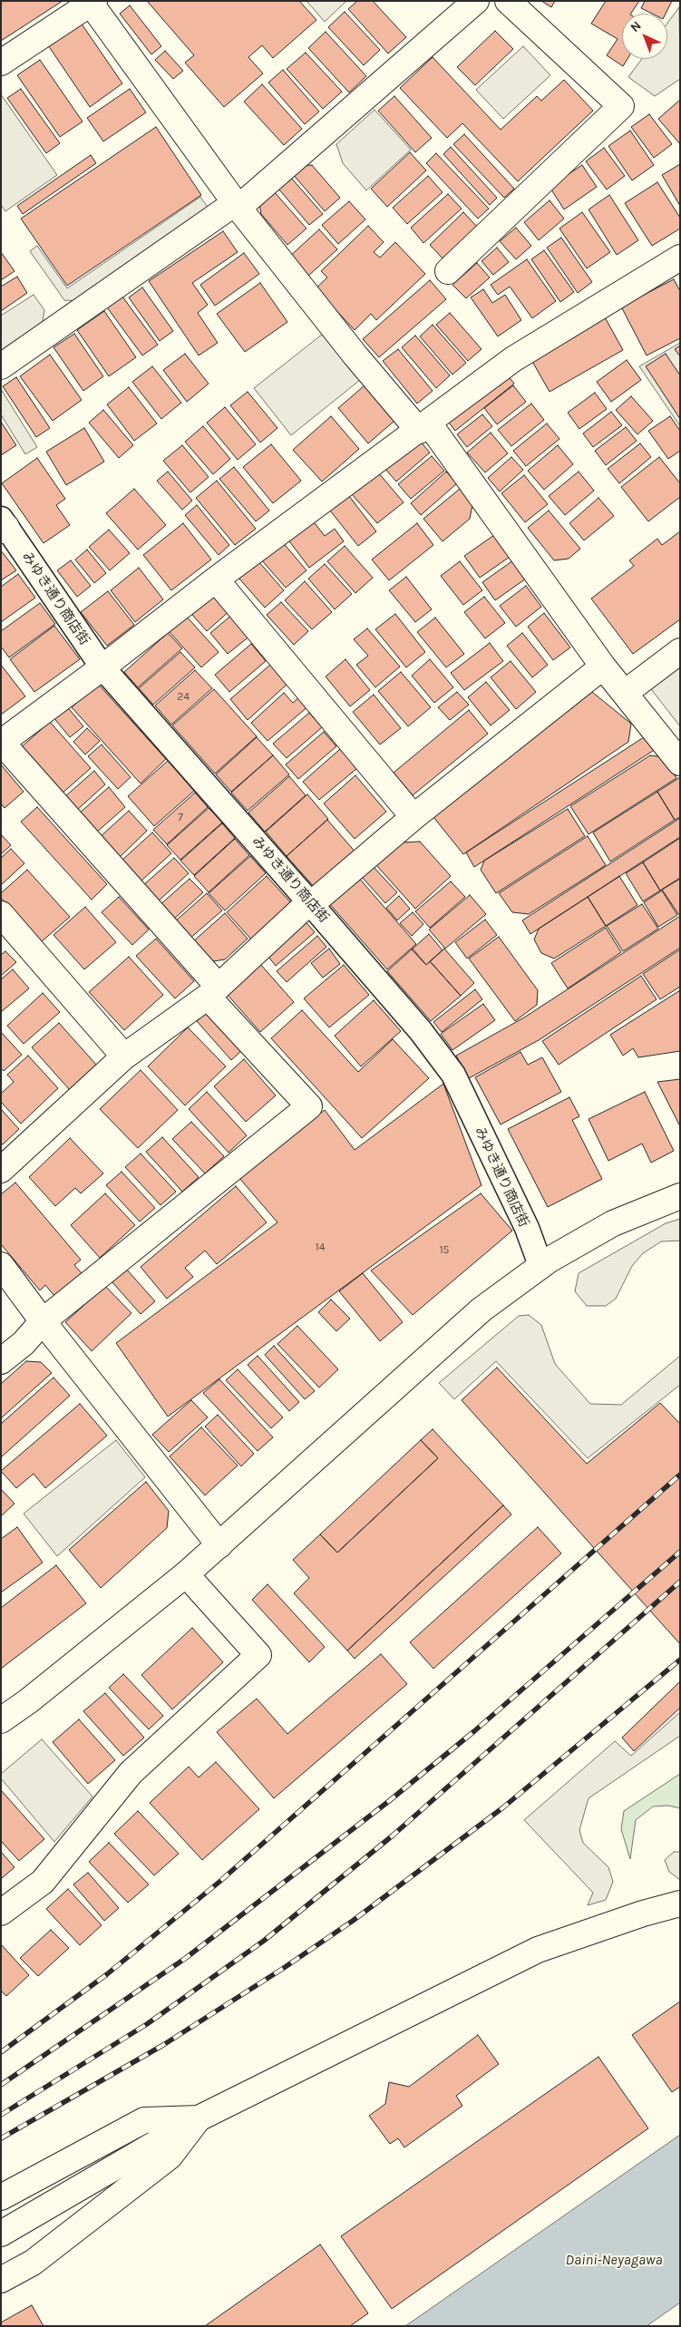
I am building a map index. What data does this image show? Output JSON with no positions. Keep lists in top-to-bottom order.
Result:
{
  "streets": {
    "street": ["みゆき通り商店街"]
  },
  "water": ["Daini-Neyagawa"],
  "house_numbers": [
    "24",
    "7",
    "14",
    "15"
  ],
  "north": "top left"
}
